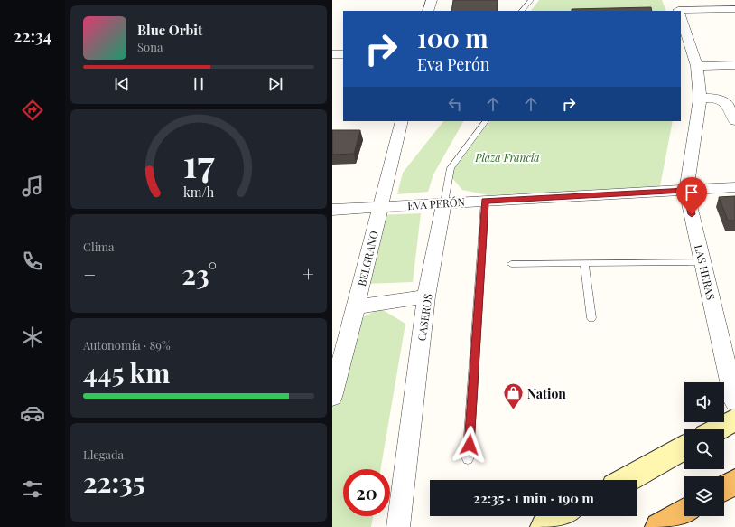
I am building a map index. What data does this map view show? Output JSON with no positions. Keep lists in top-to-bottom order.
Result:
{
  "streets": {
    "street": [
      "EVA PERÓN",
      "BELGRANO",
      "LAS HERAS",
      "CASEROS"
    ]
  },
  "crossings": [
    ["EVA PERÓN", "BELGRANO"],
    ["EVA PERÓN", "LAS HERAS"],
    ["EVA PERÓN", "CASEROS"]
  ],
  "parks": ["Plaza Francia"],
  "places": {
    "shop": ["Nation"]
  },
  "page": {
    "tabs": "22:34",
    "turn": ["100 m", "Eva Perón"],
    "song": ["Blue Orbit", "Sona"],
    "tile": [
      "Clima",
      ["Autonomía · 89%", "445 km"],
      ["Llegada", "22:35"]
    ],
    "heat": ["−", "23°", "+"],
    "limit": "20",
    "trip": "22:35 · 1 min · 190 m",
    "gauge": ["17", "km/h"]
  }
}
